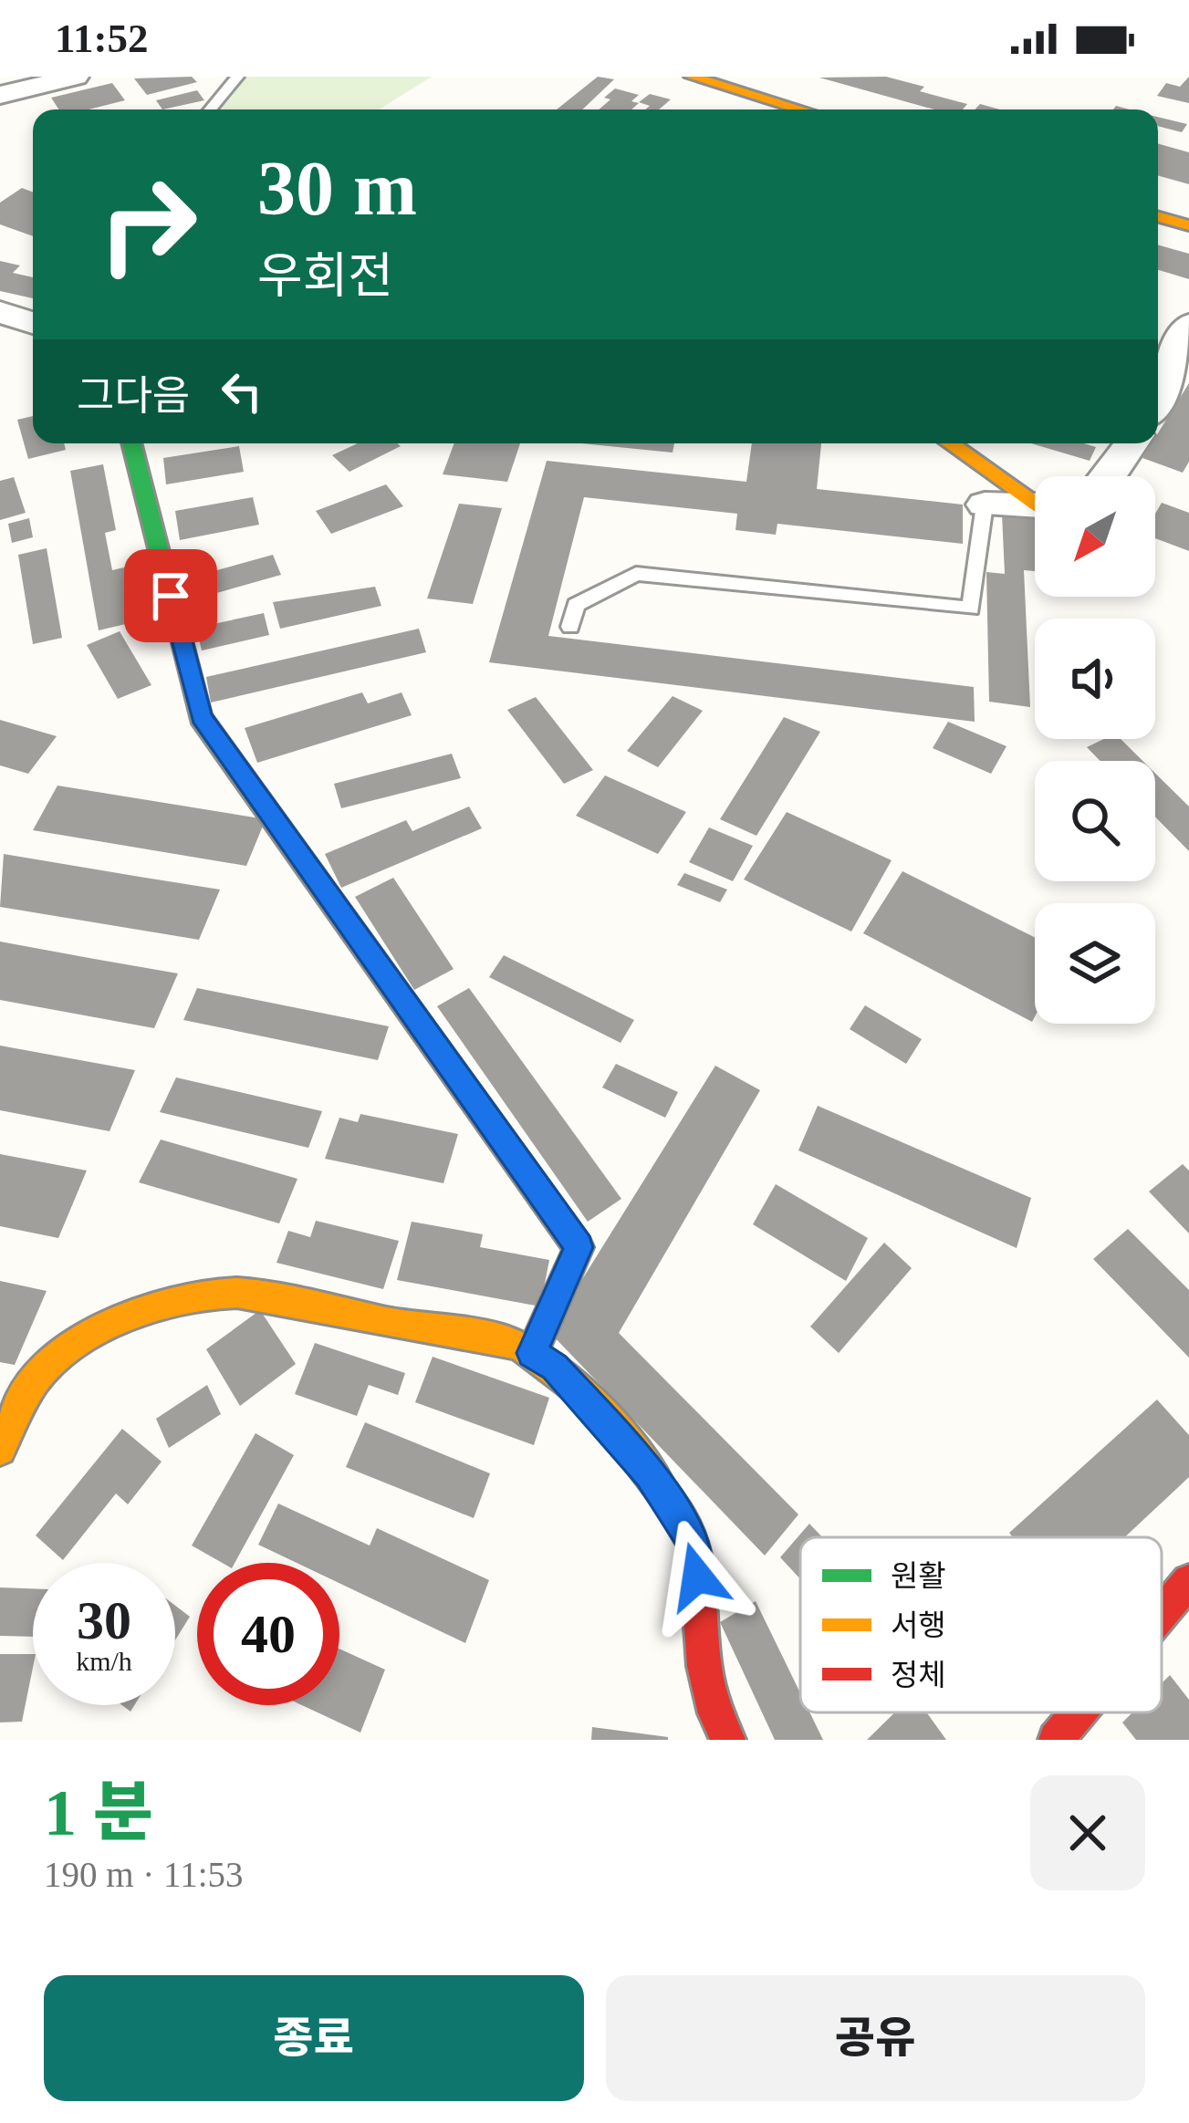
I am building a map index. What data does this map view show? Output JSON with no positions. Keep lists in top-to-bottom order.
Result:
{
  "legend": ["원활", "서행", "정체"],
  "north": "bottom left",
  "page": {
    "status": "11:52",
    "turn": ["30 m", "우회전"],
    "then": "그다음",
    "speed": "30 km/h",
    "limit": "40",
    "heading": ["1 분", "190 m · 11:53"],
    "buttons": ["종료", "공유"]
  }
}
